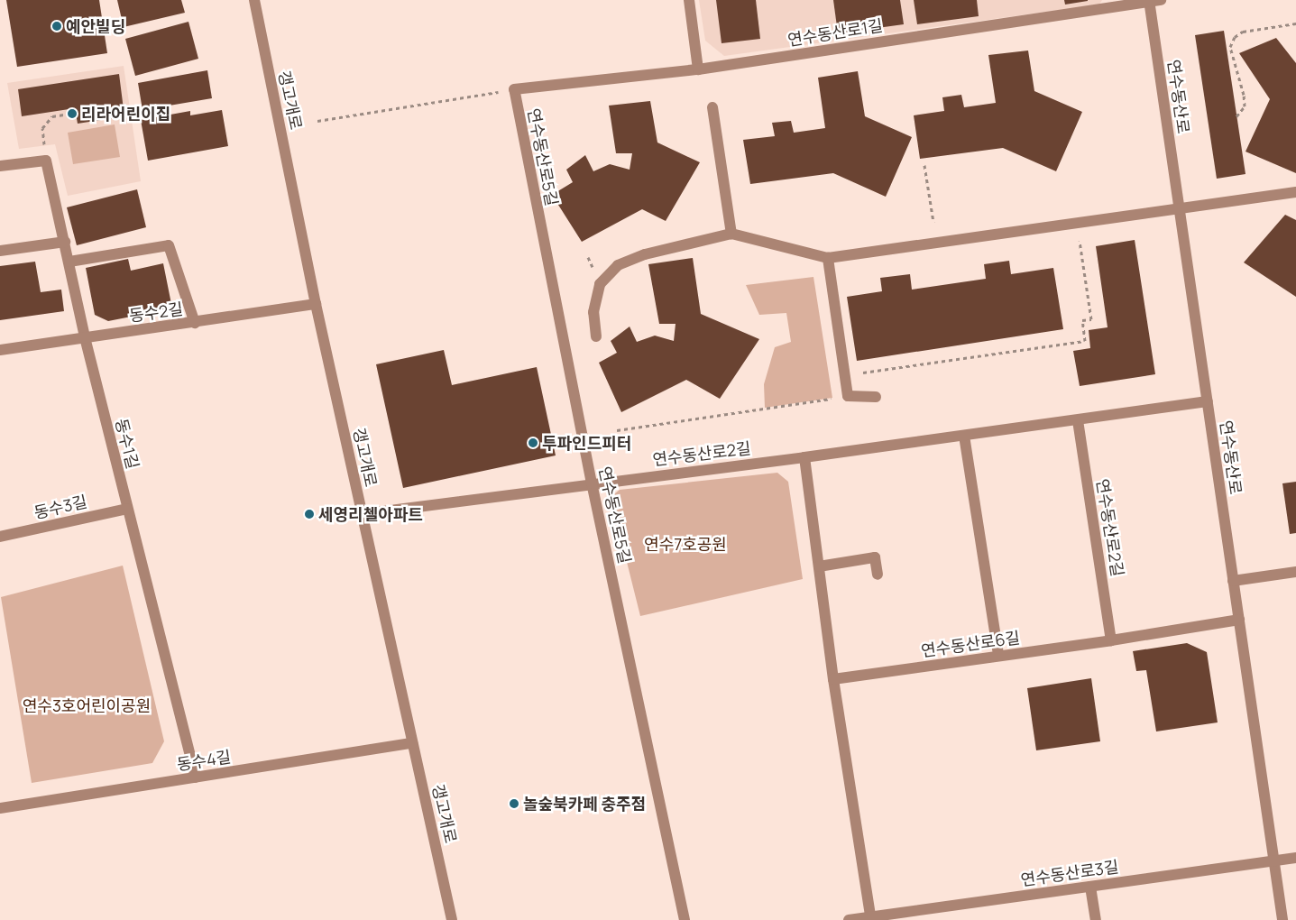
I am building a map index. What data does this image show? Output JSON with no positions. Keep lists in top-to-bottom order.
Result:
{
  "streets": {
    "street": [
      "연수동산로1길",
      "연수동산로",
      "갱고개로",
      "연수동산로5길",
      "동수2길",
      "동수1길",
      "연수동산로2길",
      "동수3길",
      "연수동산로6길",
      "동수4길",
      "연수동산로3길"
    ]
  },
  "crossings": [
    ["연수동산로1길", "연수동산로"],
    ["연수동산로1길", "연수동산로5길"],
    ["연수동산로", "연수동산로2길"],
    ["연수동산로", "연수동산로6길"],
    ["연수동산로", "연수동산로3길"],
    ["갱고개로", "동수2길"],
    ["갱고개로", "연수동산로2길"],
    ["갱고개로", "동수4길"],
    ["연수동산로5길", "연수동산로2길"],
    ["동수2길", "동수1길"],
    ["동수1길", "동수3길"],
    ["동수1길", "동수4길"],
    ["연수동산로2길", "연수동산로6길"]
  ],
  "parks": ["연수7호공원", "연수3호어린이공원"],
  "places": [
    "예안빌딩",
    "리라어린이집",
    "투파인드피터",
    "세영리첼아파트",
    "놀숲북카페 충주점"
  ]
}
